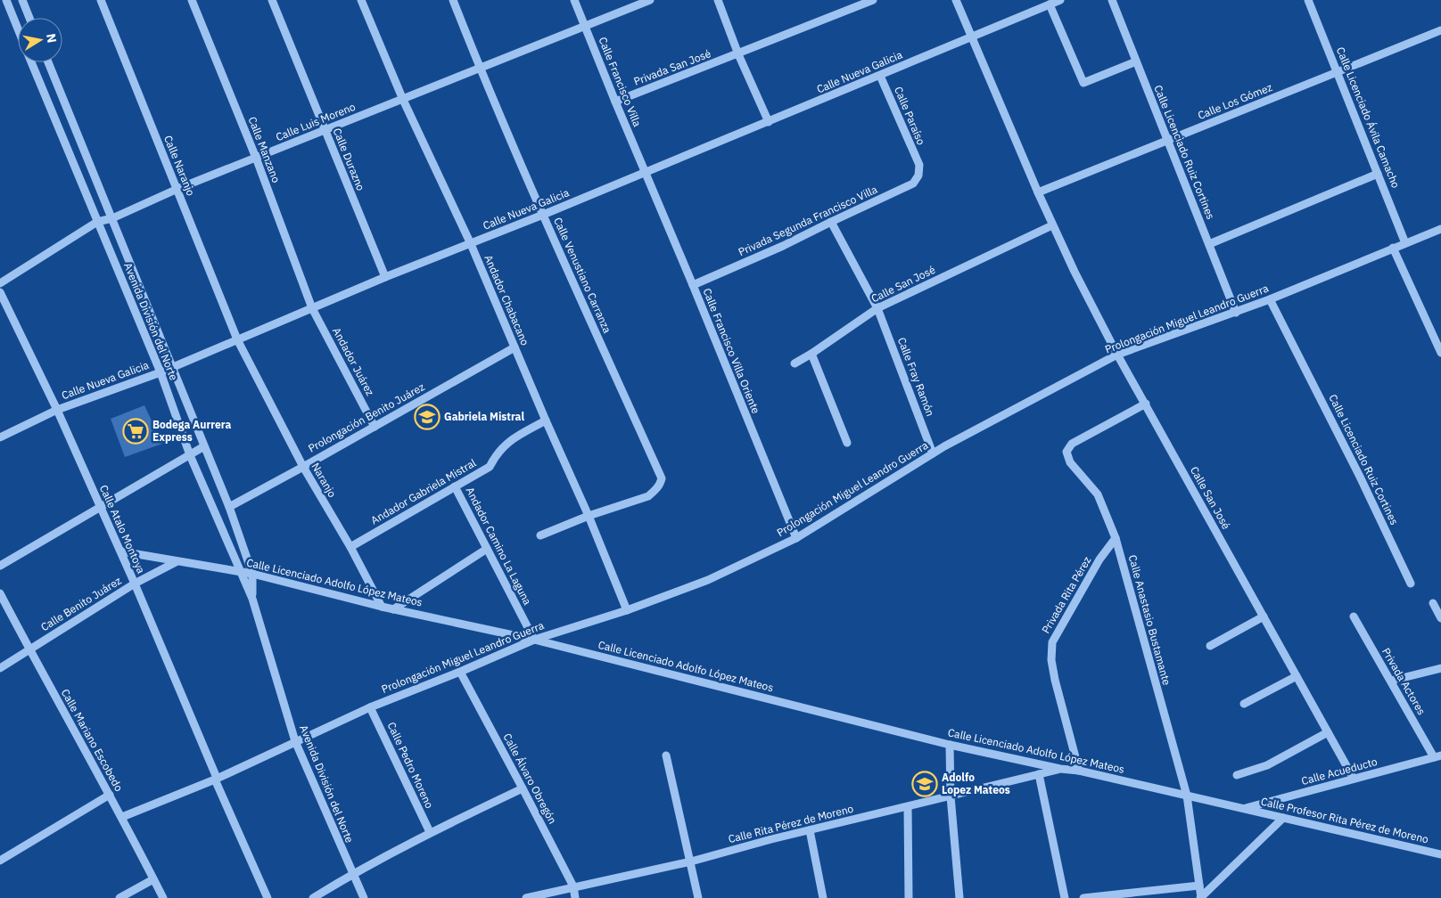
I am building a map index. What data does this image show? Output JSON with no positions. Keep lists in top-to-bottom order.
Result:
{
  "streets": {
    "street": [
      "Privada San José",
      "Calle Nueva Galicia",
      "Calle Francisco Villa",
      "Calle Los Gómez",
      "Calle Paraíso",
      "Calle Licenciado Ávila Camacho",
      "Calle Luis Moreno",
      "Calle Manzano",
      "Calle Licenciado Ruiz Cortines",
      "Calle Durazno",
      "Calle Naranjo",
      "Privada Segunda Francisco Villa",
      "Calle Venustiano Carranza",
      "Calle San José",
      "Andador Chabacano",
      "Prolongación Miguel Leandro Guerra",
      "Avenida División del Norte",
      "Calle Francisco Villa Oriente",
      "Andador Juárez",
      "Calle Fray Ramón",
      "Prolongación Benito Juárez",
      "Naranjo",
      "Andador Gabriela Mistral",
      "Calle Atalo Montoya",
      "Andador Camino La Laguna",
      "Calle Licenciado Adolfo López Mateos",
      "Privada Rita Pérez",
      "Calle Benito Juárez",
      "Calle Anastasio Bustamante",
      "Privada Actores",
      "Calle Mariano Escobedo",
      "Calle Pedro Moreno",
      "Calle Acueducto",
      "Calle Álvaro Obregón",
      "Calle Profesor Rita Pérez de Moreno",
      "Calle Rita Pérez de Moreno"
    ]
  },
  "crossings": [
    ["Privada San José", "Calle Francisco Villa"],
    ["Calle Nueva Galicia", "Calle Francisco Villa"],
    ["Calle Nueva Galicia", "Calle Paraíso"],
    ["Calle Nueva Galicia", "Calle Manzano"],
    ["Calle Nueva Galicia", "Calle Durazno"],
    ["Calle Nueva Galicia", "Calle Naranjo"],
    ["Calle Nueva Galicia", "Calle Venustiano Carranza"],
    ["Calle Nueva Galicia", "Calle San José"],
    ["Calle Nueva Galicia", "Andador Chabacano"],
    ["Calle Nueva Galicia", "Avenida División del Norte"],
    ["Calle Nueva Galicia", "Calle Francisco Villa Oriente"],
    ["Calle Nueva Galicia", "Andador Juárez"],
    ["Calle Nueva Galicia", "Naranjo"],
    ["Calle Nueva Galicia", "Calle Atalo Montoya"],
    ["Calle Francisco Villa", "Calle Luis Moreno"],
    ["Calle Francisco Villa", "Calle Francisco Villa Oriente"],
    ["Calle Los Gómez", "Calle Licenciado Ávila Camacho"],
    ["Calle Los Gómez", "Calle Licenciado Ruiz Cortines"],
    ["Calle Los Gómez", "Calle San José"],
    ["Calle Paraíso", "Privada Segunda Francisco Villa"],
    ["Calle Licenciado Ávila Camacho", "Prolongación Miguel Leandro Guerra"],
    ["Calle Luis Moreno", "Calle Manzano"],
    ["Calle Luis Moreno", "Calle Durazno"],
    ["Calle Luis Moreno", "Calle Naranjo"],
    ["Calle Luis Moreno", "Calle Venustiano Carranza"],
    ["Calle Luis Moreno", "Andador Chabacano"],
    ["Calle Luis Moreno", "Avenida División del Norte"],
    ["Calle Manzano", "Andador Juárez"],
    ["Calle Licenciado Ruiz Cortines", "Prolongación Miguel Leandro Guerra"],
    ["Calle Naranjo", "Naranjo"],
    ["Privada Segunda Francisco Villa", "Calle Francisco Villa Oriente"],
    ["Privada Segunda Francisco Villa", "Calle Fray Ramón"],
    ["Calle Venustiano Carranza", "Andador Chabacano"],
    ["Calle San José", "Prolongación Miguel Leandro Guerra"],
    ["Calle San José", "Calle Fray Ramón"],
    ["Calle San José", "Calle Anastasio Bustamante"],
    ["Calle San José", "Calle Acueducto"],
    ["Andador Chabacano", "Prolongación Miguel Leandro Guerra"],
    ["Andador Chabacano", "Prolongación Benito Juárez"],
    ["Andador Chabacano", "Andador Gabriela Mistral"],
    ["Prolongación Miguel Leandro Guerra", "Avenida División del Norte"],
    ["Prolongación Miguel Leandro Guerra", "Calle Francisco Villa Oriente"],
    ["Prolongación Miguel Leandro Guerra", "Calle Fray Ramón"],
    ["Prolongación Miguel Leandro Guerra", "Calle Atalo Montoya"],
    ["Prolongación Miguel Leandro Guerra", "Andador Camino La Laguna"],
    ["Prolongación Miguel Leandro Guerra", "Calle Licenciado Adolfo López Mateos"],
    ["Prolongación Miguel Leandro Guerra", "Calle Mariano Escobedo"],
    ["Prolongación Miguel Leandro Guerra", "Calle Pedro Moreno"],
    ["Prolongación Miguel Leandro Guerra", "Calle Álvaro Obregón"],
    ["Avenida División del Norte", "Prolongación Benito Juárez"],
    ["Avenida División del Norte", "Calle Licenciado Adolfo López Mateos"],
    ["Andador Juárez", "Prolongación Benito Juárez"],
    ["Prolongación Benito Juárez", "Naranjo"],
    ["Naranjo", "Andador Gabriela Mistral"],
    ["Naranjo", "Calle Licenciado Adolfo López Mateos"],
    ["Andador Gabriela Mistral", "Andador Camino La Laguna"],
    ["Calle Atalo Montoya", "Calle Licenciado Adolfo López Mateos"],
    ["Calle Atalo Montoya", "Calle Benito Juárez"],
    ["Andador Camino La Laguna", "Calle Licenciado Adolfo López Mateos"],
    ["Calle Licenciado Adolfo López Mateos", "Privada Rita Pérez"],
    ["Calle Licenciado Adolfo López Mateos", "Calle Benito Juárez"],
    ["Calle Licenciado Adolfo López Mateos", "Calle Anastasio Bustamante"],
    ["Calle Licenciado Adolfo López Mateos", "Calle Acueducto"],
    ["Calle Licenciado Adolfo López Mateos", "Calle Profesor Rita Pérez de Moreno"],
    ["Calle Licenciado Adolfo López Mateos", "Calle Rita Pérez de Moreno"],
    ["Privada Rita Pérez", "Calle Anastasio Bustamante"],
    ["Calle Benito Juárez", "Calle Mariano Escobedo"],
    ["Privada Actores", "Calle Acueducto"],
    ["Calle Acueducto", "Calle Profesor Rita Pérez de Moreno"],
    ["Calle Álvaro Obregón", "Calle Rita Pérez de Moreno"]
  ],
  "places": {
    "school or university": ["Gabriela Mistral", "Adolfo Lopez Mateos"],
    "supermarket": ["Bodega Aurrera Express"]
  },
  "north": "right"
}
